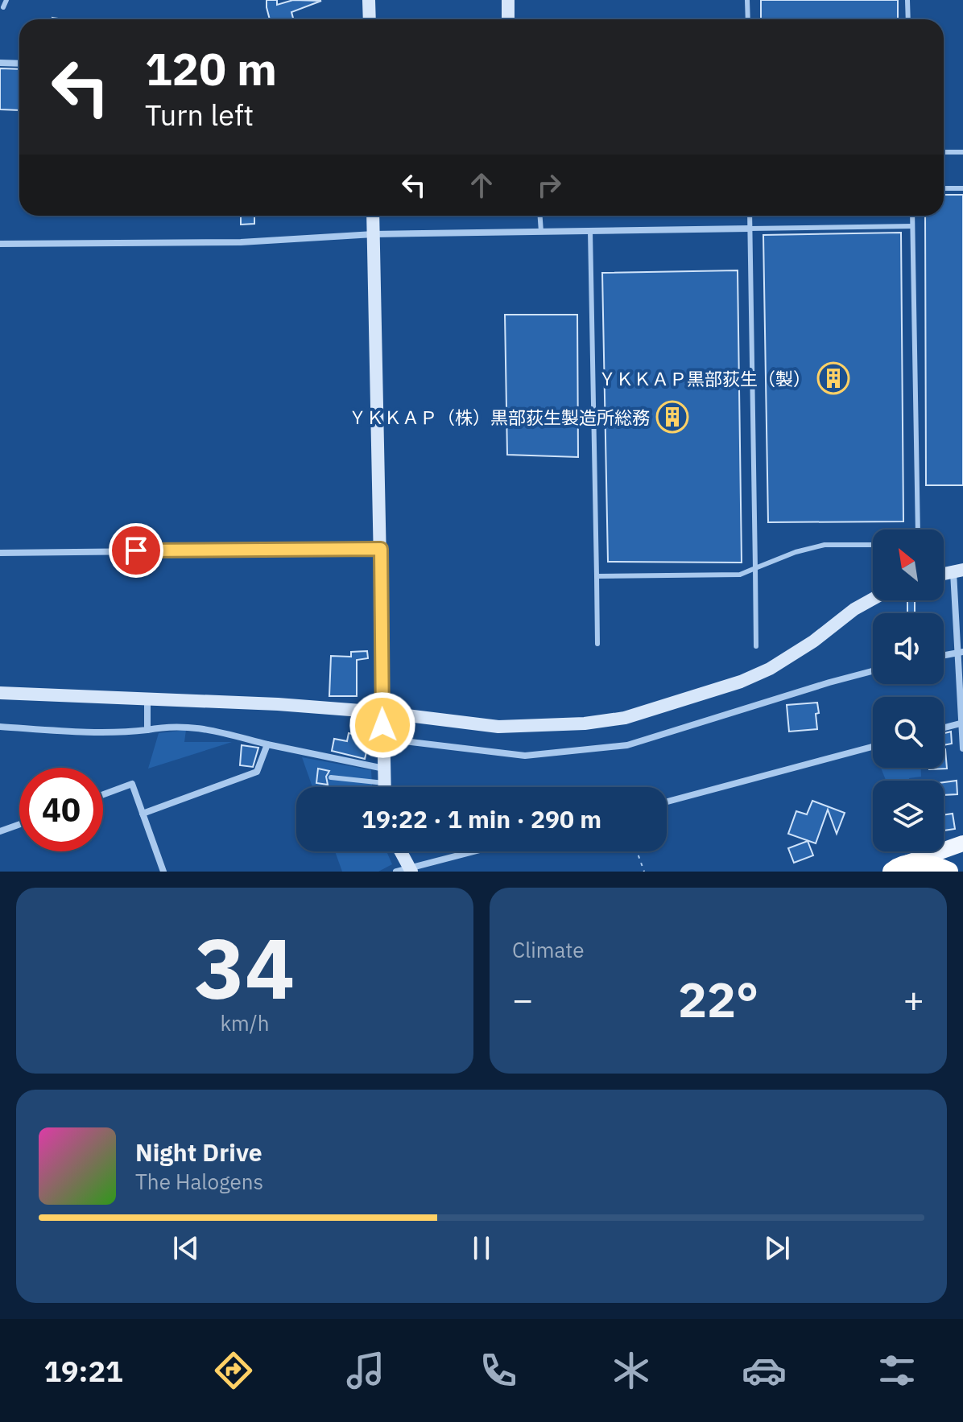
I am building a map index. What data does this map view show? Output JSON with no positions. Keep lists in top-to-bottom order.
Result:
{
  "places": {
    "building": ["ＹＫＫＡＰ黒部荻生（製）", "ＹＫＫＡＰ（株）黒部荻生製造所総務"]
  },
  "north": "top left",
  "page": {
    "turn": ["120 m", "Turn left"],
    "limit": "40",
    "trip": "19:22 · 1 min · 290 m",
    "tile": [
      ["34", "km/h"],
      "Climate"
    ],
    "heat": ["−", "22°", "+"],
    "song": ["Night Drive", "The Halogens"],
    "tabs": "19:21"
  }
}
